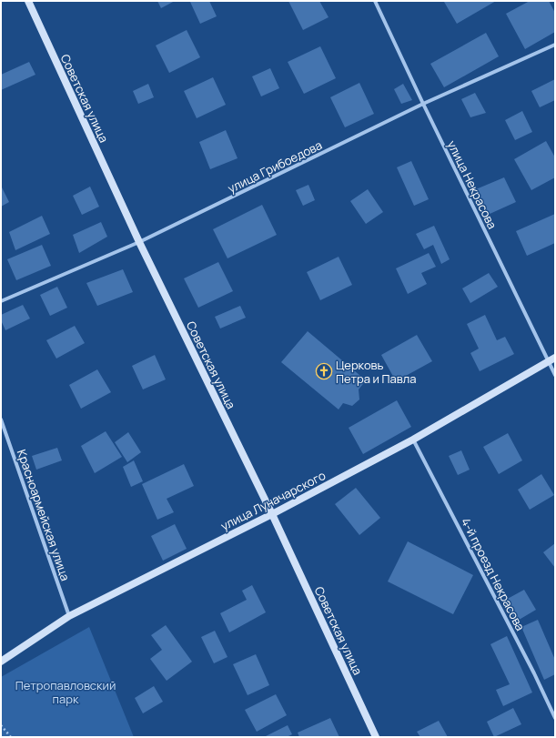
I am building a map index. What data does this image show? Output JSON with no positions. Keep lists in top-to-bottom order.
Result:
{
  "streets": {
    "street": [
      "Советская улица",
      "улица Грибоедова",
      "улица Некрасова",
      "улица Луначарского",
      "Красноармейская улица",
      "4-й проезд Некрасова"
    ]
  },
  "crossings": [
    ["Советская улица", "улица Грибоедова"],
    ["Советская улица", "улица Луначарского"],
    ["улица Грибоедова", "улица Некрасова"],
    ["улица Некрасова", "улица Луначарского"],
    ["улица Луначарского", "Красноармейская улица"],
    ["улица Луначарского", "4-й проезд Некрасова"]
  ],
  "parks": ["Петропавловский парк"],
  "places": {
    "church": ["Церковь Петра и Павла"]
  }
}
